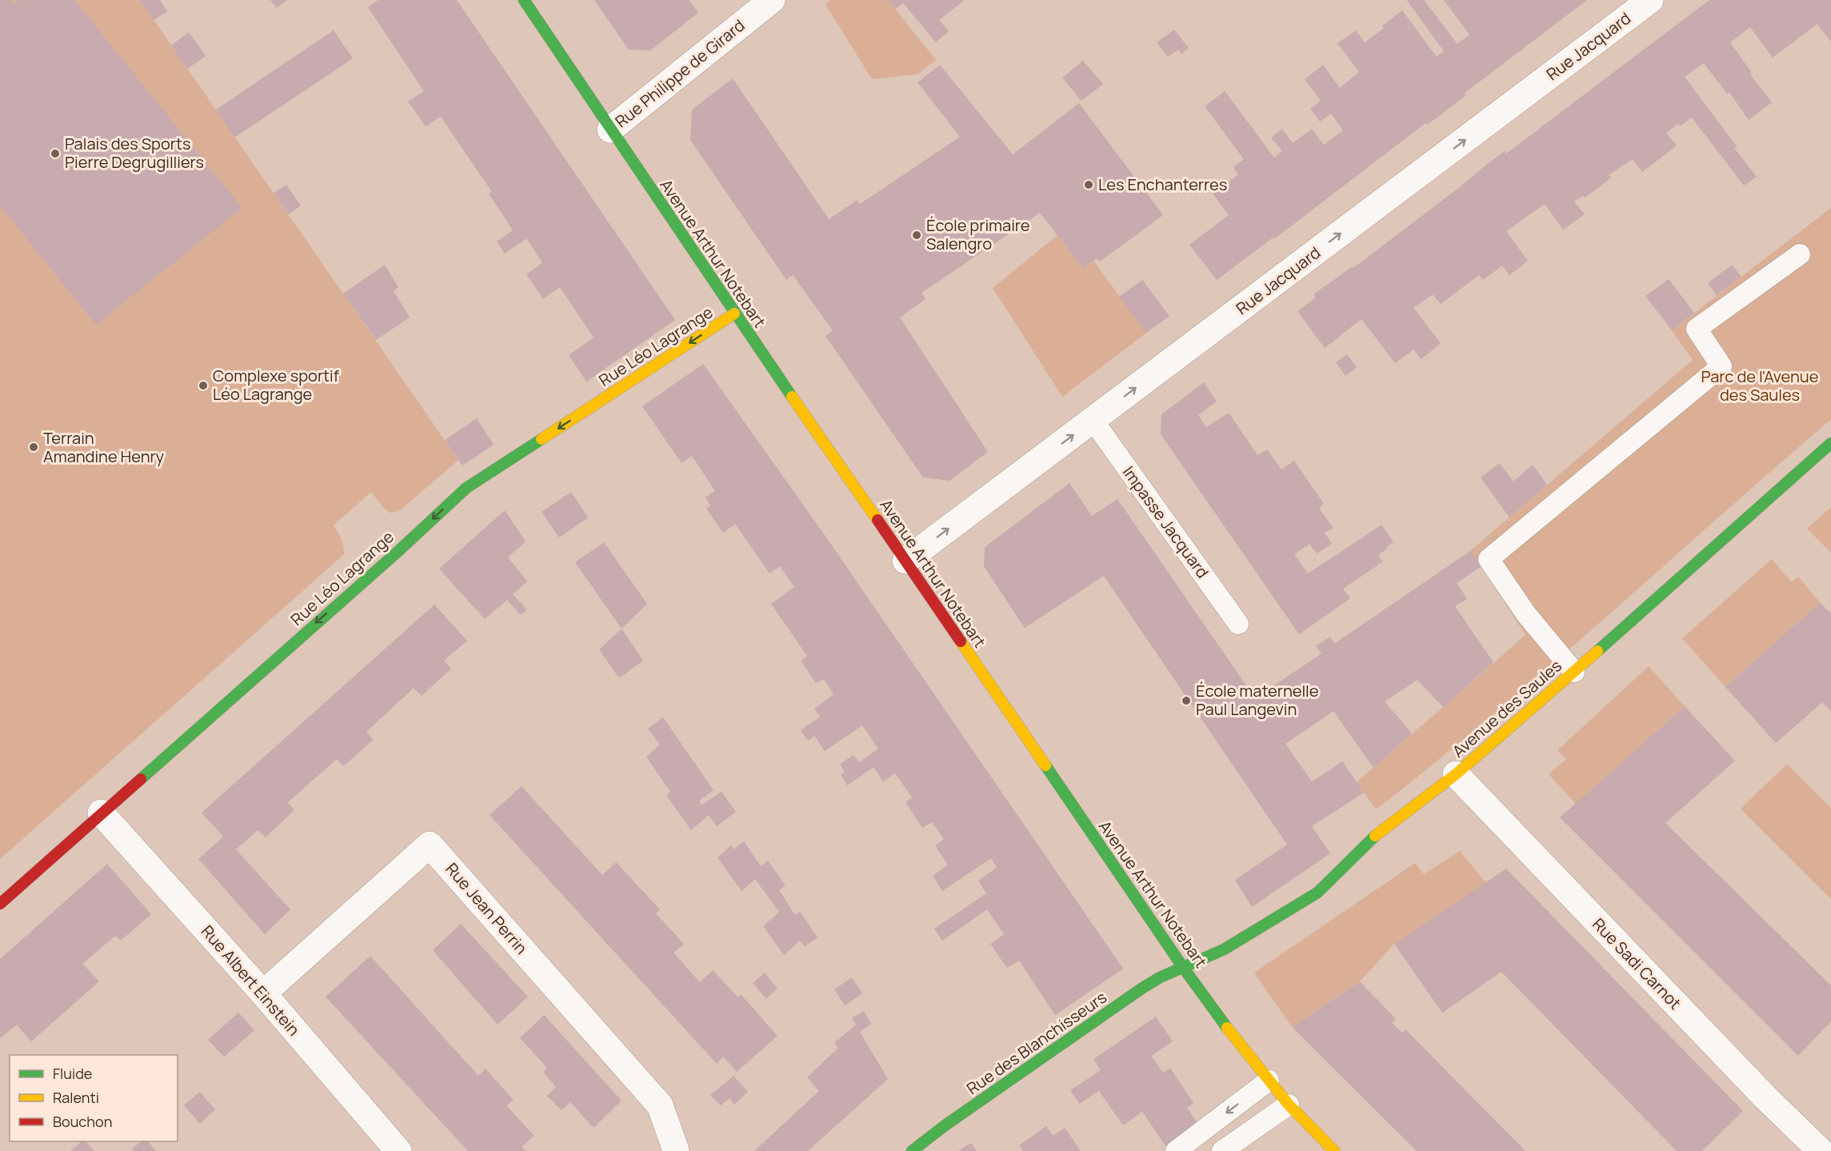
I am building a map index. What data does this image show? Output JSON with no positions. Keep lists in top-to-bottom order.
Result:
{
  "streets": {
    "street": [
      "Rue Jacquard",
      "Rue Philippe de Girard",
      "Avenue Arthur Notebart",
      "Rue Léo Lagrange",
      "Avenue des Saules",
      "Rue Jean Perrin",
      "Rue Sadi Carnot",
      "Rue Albert Einstein",
      "Rue des Blanchisseurs"
    ],
    "lane": ["Impasse Jacquard"]
  },
  "crossings": [
    ["Rue Jacquard", "Avenue Arthur Notebart"],
    ["Rue Jacquard", "Impasse Jacquard"],
    ["Rue Philippe de Girard", "Avenue Arthur Notebart"],
    ["Avenue Arthur Notebart", "Rue Léo Lagrange"],
    ["Avenue Arthur Notebart", "Avenue des Saules"],
    ["Avenue Arthur Notebart", "Rue des Blanchisseurs"],
    ["Rue Léo Lagrange", "Rue Albert Einstein"],
    ["Avenue des Saules", "Rue Sadi Carnot"],
    ["Avenue des Saules", "Rue des Blanchisseurs"],
    ["Rue Jean Perrin", "Rue Albert Einstein"]
  ],
  "one_way": ["Rue Jacquard", "Rue Léo Lagrange"],
  "parks": ["Parc de l'Avenue des Saules"],
  "places": [
    "Palais des Sports Pierre Degrugilliers",
    "Les Enchanterres",
    "École primaire Salengro",
    "Complexe sportif Léo Lagrange",
    "Terrain Amandine Henry",
    "École maternelle Paul Langevin"
  ],
  "legend": ["Fluide", "Ralenti", "Bouchon"]
}
